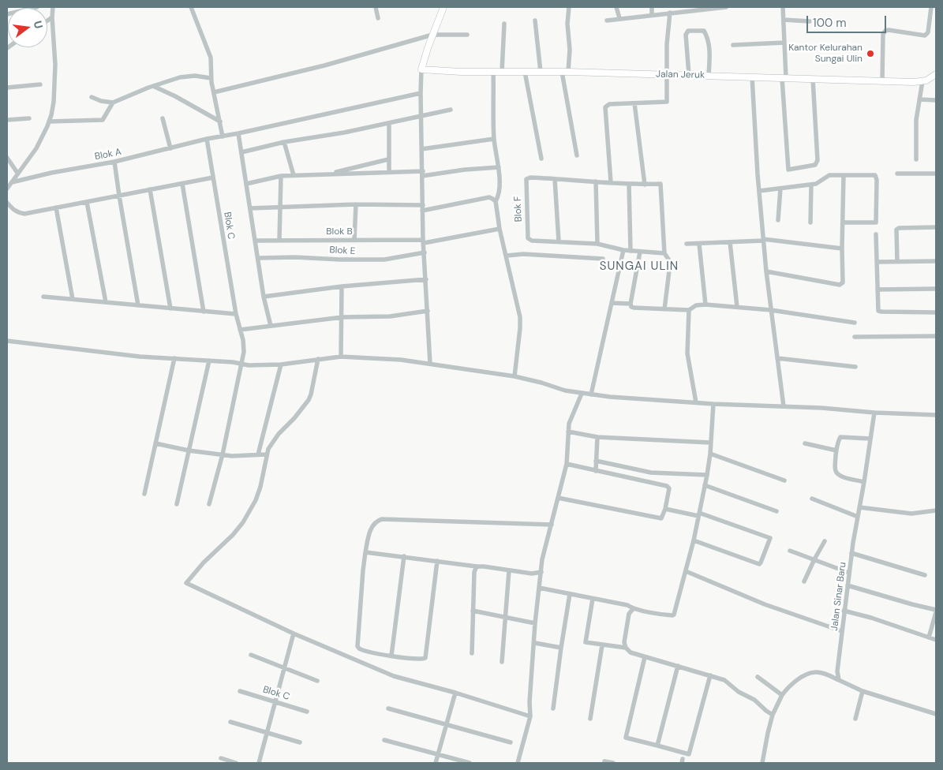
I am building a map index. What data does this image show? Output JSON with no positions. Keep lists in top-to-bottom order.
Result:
{
  "streets": {
    "street": [
      "Jalan Jeruk",
      "Blok A",
      "Blok F",
      "Blok C",
      "Blok B",
      "Blok E",
      "Jalan Sinar Baru"
    ]
  },
  "crossings": [
    ["Blok A", "Blok C"]
  ],
  "districts": ["SUNGAI ULIN"],
  "places": ["Kantor Kelurahan Sungai Ulin"],
  "scale_bar": "100 m",
  "north": "right"
}
